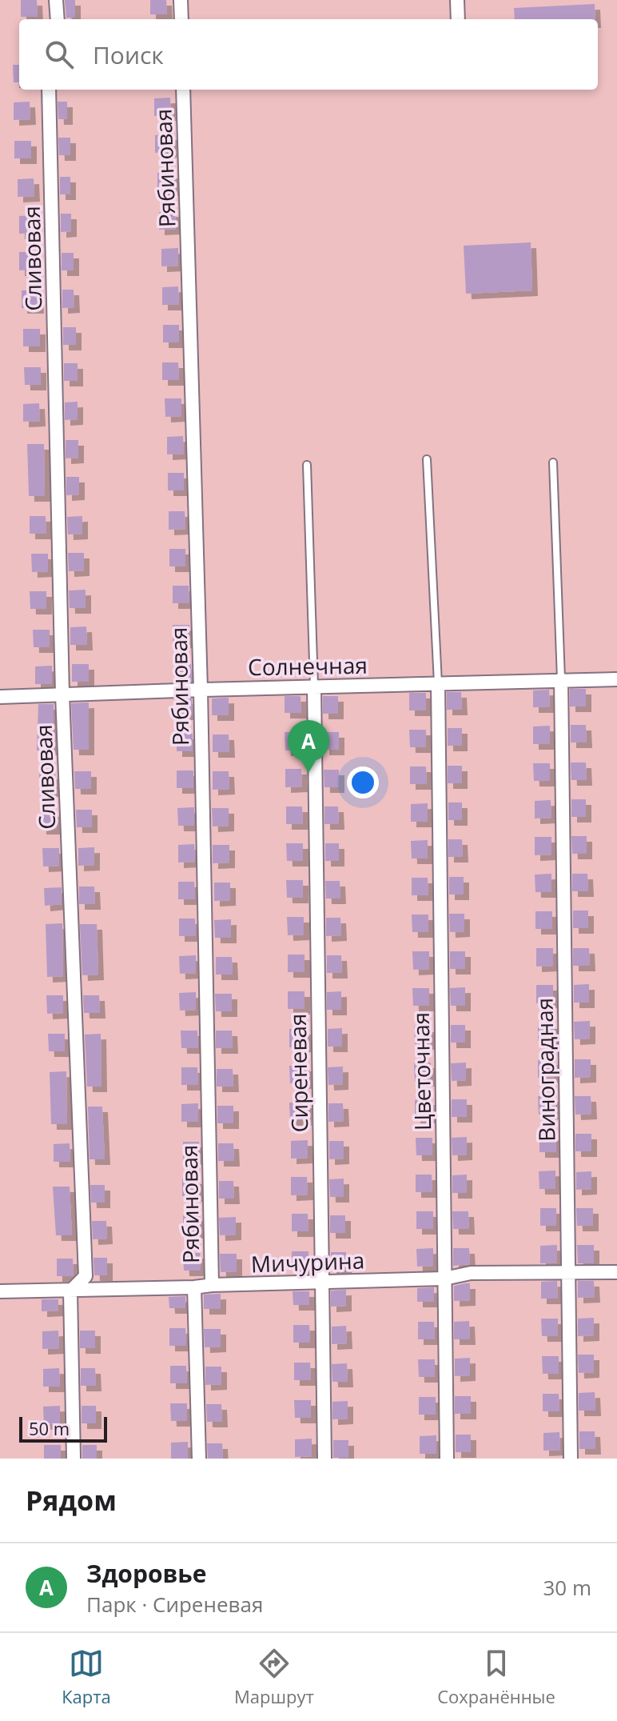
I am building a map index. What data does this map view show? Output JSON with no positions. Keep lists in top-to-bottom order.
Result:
{
  "streets": {
    "street": [
      "Рябиновая",
      "Сливовая",
      "Солнечная",
      "Виноградная",
      "Цветочная",
      "Сиреневая",
      "Мичурина"
    ]
  },
  "crossings": [
    ["Рябиновая", "Солнечная"],
    ["Рябиновая", "Мичурина"],
    ["Сливовая", "Солнечная"],
    ["Сливовая", "Мичурина"],
    ["Солнечная", "Виноградная"],
    ["Солнечная", "Цветочная"],
    ["Солнечная", "Сиреневая"],
    ["Виноградная", "Мичурина"],
    ["Цветочная", "Мичурина"],
    ["Сиреневая", "Мичурина"]
  ],
  "scale_bar": "50 m",
  "page": {
    "search": "Поиск",
    "pins": "A",
    "scale": "50 m",
    "heading": "Рядом",
    "list": [
      {
        "mark": "A",
        "name": "Здоровье",
        "note": "Парк · Сиреневая",
        "value": "30 m"
      }
    ],
    "nav": ["Карта", "Маршрут", "Сохранённые"]
  }
}
